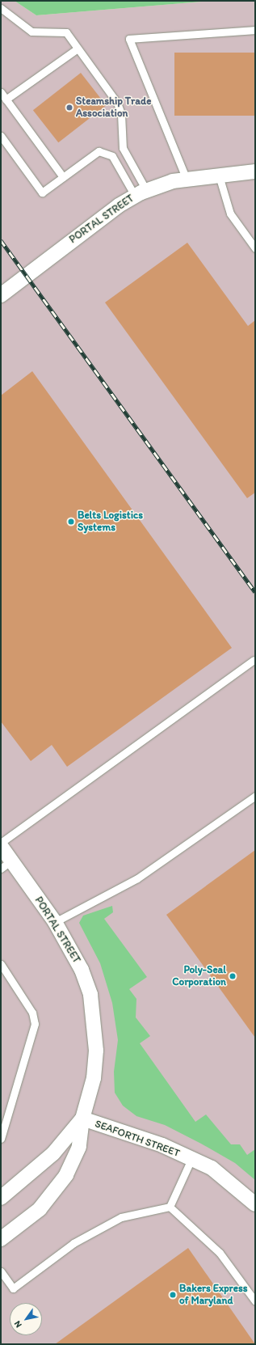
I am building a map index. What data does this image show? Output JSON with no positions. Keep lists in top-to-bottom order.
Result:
{
  "streets": {
    "street": ["PORTAL STREET", "SEAFORTH STREET"]
  },
  "crossings": [
    ["PORTAL STREET", "SEAFORTH STREET"]
  ],
  "places": [
    "Steamship Trade Association",
    "Belts Logistics Systems",
    "Poly-Seal Corporation",
    "Bakers Express of Maryland"
  ],
  "north": "bottom left"
}
